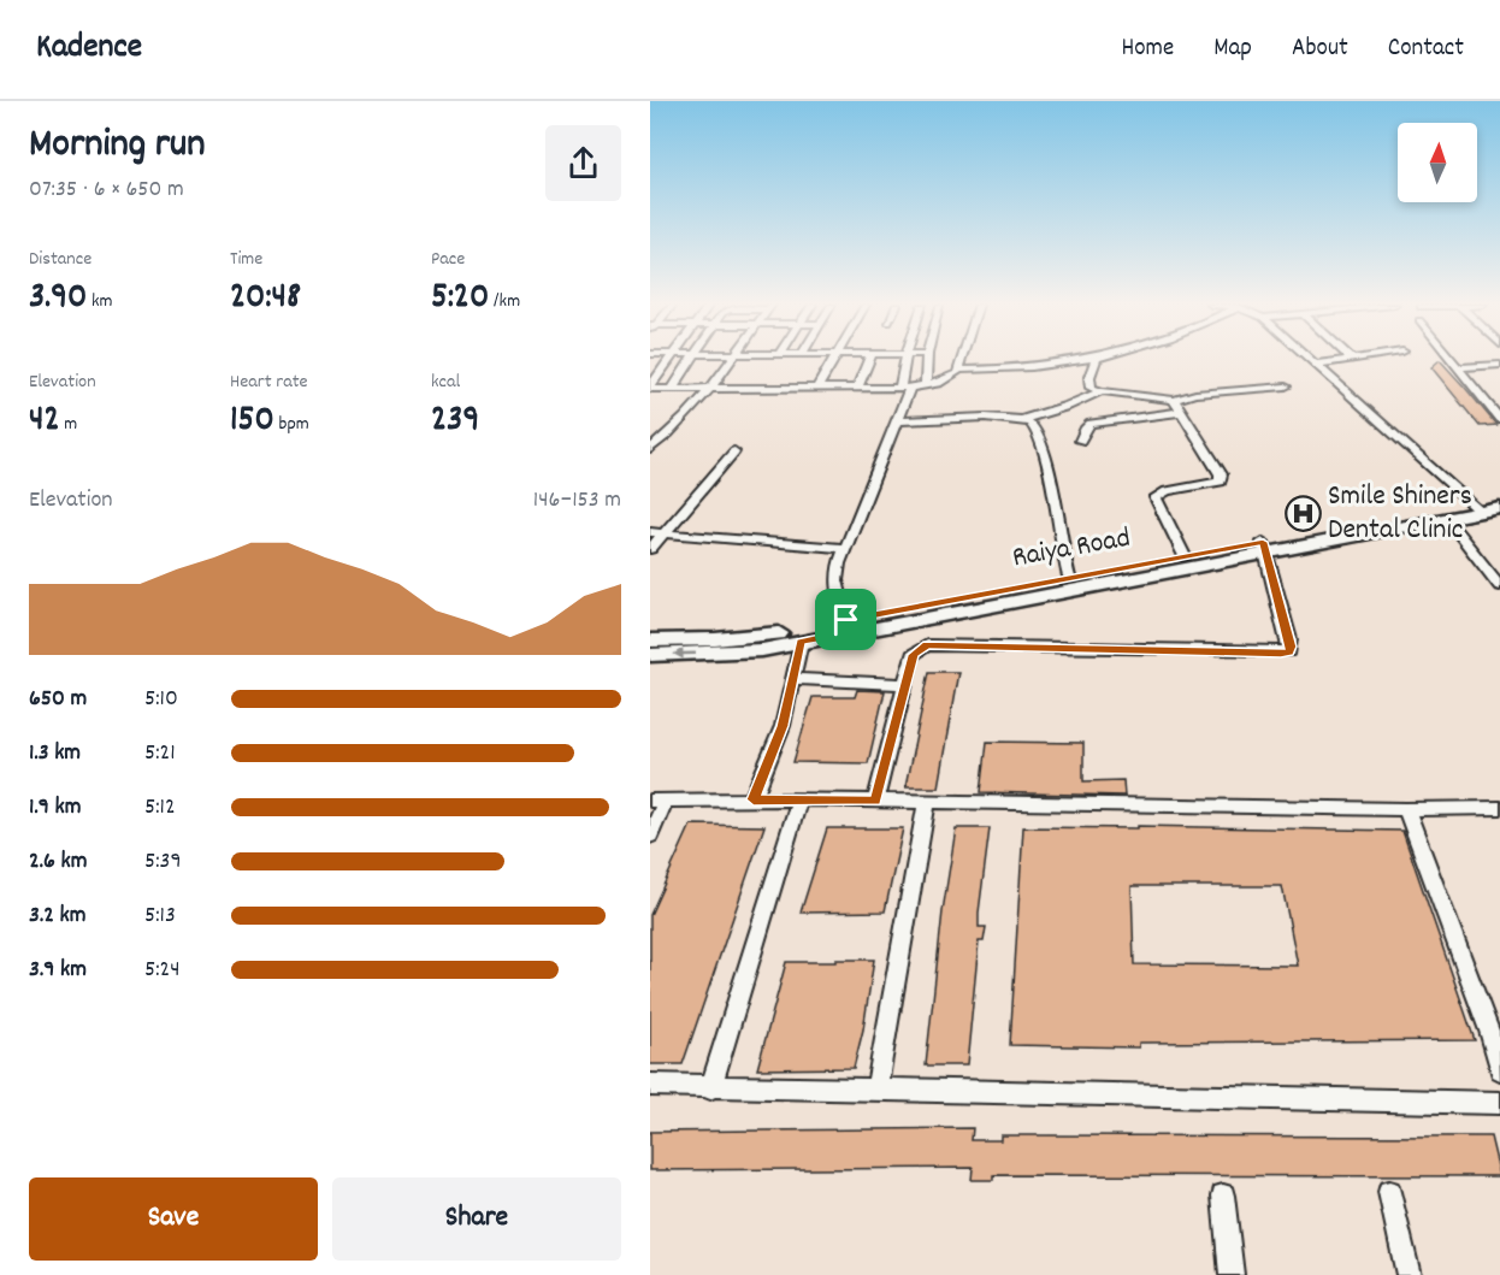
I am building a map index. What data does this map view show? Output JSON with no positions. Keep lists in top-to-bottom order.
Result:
{
  "streets": {
    "street": ["Raiya Road"]
  },
  "places": {
    "hospital": ["Smile Shiners Dental Clinic"]
  },
  "north": "top",
  "page": {
    "header": "Kadence",
    "nav": [
      "Home",
      "Map",
      "About",
      "Contact"
    ],
    "heading": ["Morning run", "07:35 · 6 × 650 m"],
    "stats": [
      ["Distance", "3.90 km"],
      ["Time", "20:48"],
      ["Pace", "5:20 /km"],
      ["Elevation", "42 m"],
      ["Heart rate", "150 bpm"],
      ["kcal", "239"]
    ],
    "chart": ["Elevation", "146–153 m"],
    "list": [
      {
        "name": "650 m",
        "note": "5:10"
      },
      {
        "name": "1.3 km",
        "note": "5:21"
      },
      {
        "name": "1.9 km",
        "note": "5:12"
      },
      {
        "name": "2.6 km",
        "note": "5:39"
      },
      {
        "name": "3.2 km",
        "note": "5:13"
      },
      {
        "name": "3.9 km",
        "note": "5:24"
      }
    ],
    "buttons": ["Save", "Share"]
  }
}
